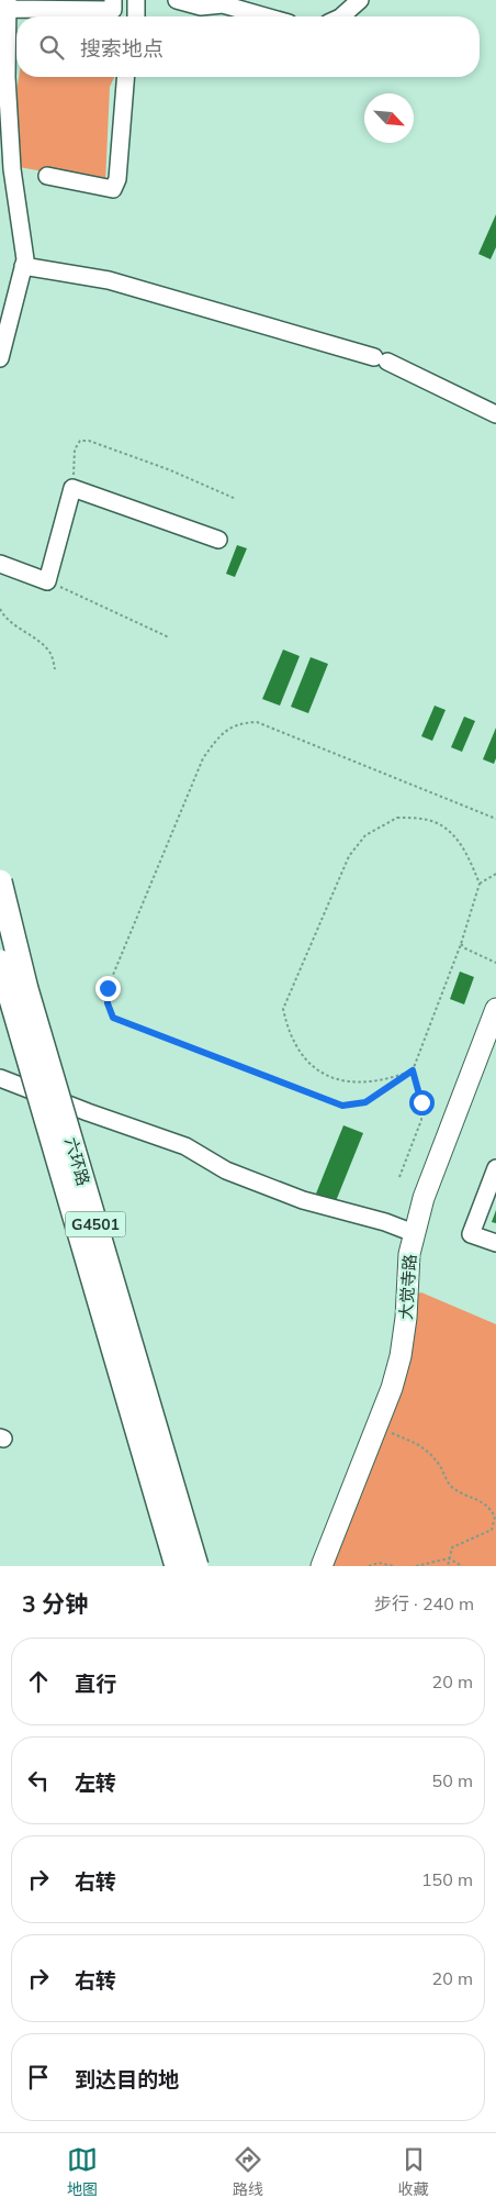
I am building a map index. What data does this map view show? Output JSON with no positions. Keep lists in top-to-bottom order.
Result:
{
  "streets": {
    "highway": ["六环路", "G4501"],
    "main road": ["大觉寺路"]
  },
  "north": "bottom right",
  "page": {
    "search": "搜索地点",
    "heading": ["3 分钟", "步行 · 240 m"],
    "list": [
      ["直行", "20 m"],
      ["左转", "50 m"],
      ["右转", "150 m"],
      ["右转", "20 m"],
      "到达目的地"
    ],
    "nav": ["地图", "路线", "收藏"]
  }
}
